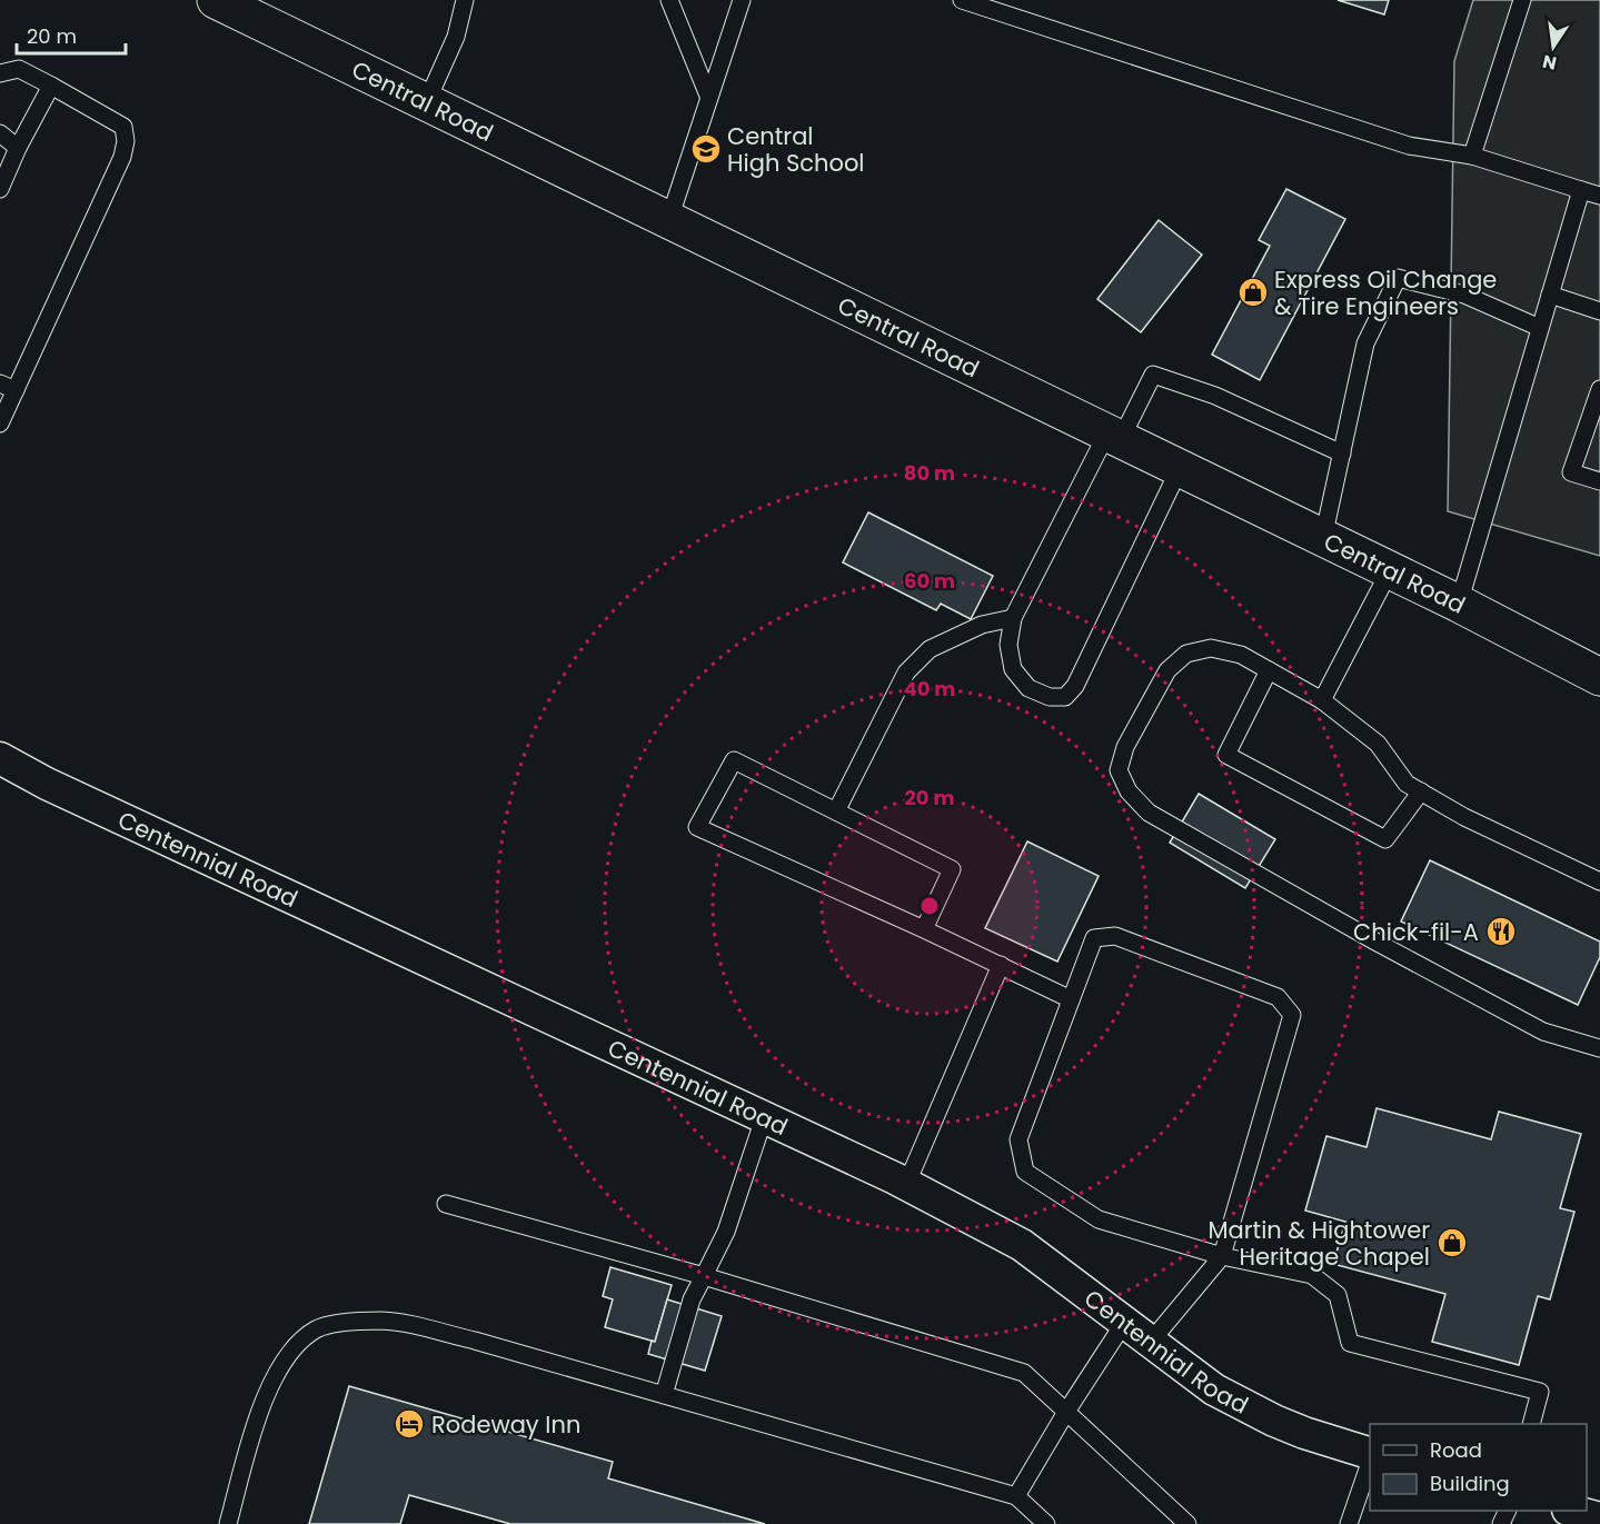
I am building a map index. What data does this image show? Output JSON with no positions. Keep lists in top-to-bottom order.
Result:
{
  "streets": {
    "street": ["Central Road", "Centennial Road"]
  },
  "places": {
    "school or university": ["Central High School"],
    "shop": ["Express Oil Change & Tire Engineers", "Martin & Hightower Heritage Chapel"],
    "restaurant": ["Chick-fil-A"],
    "hotel": ["Rodeway Inn"]
  },
  "legend": ["Road", "Building"],
  "scale_bar": "20 m",
  "north": "bottom",
  "rings": [
    "80 m",
    "60 m",
    "40 m",
    "20 m"
  ]
}
